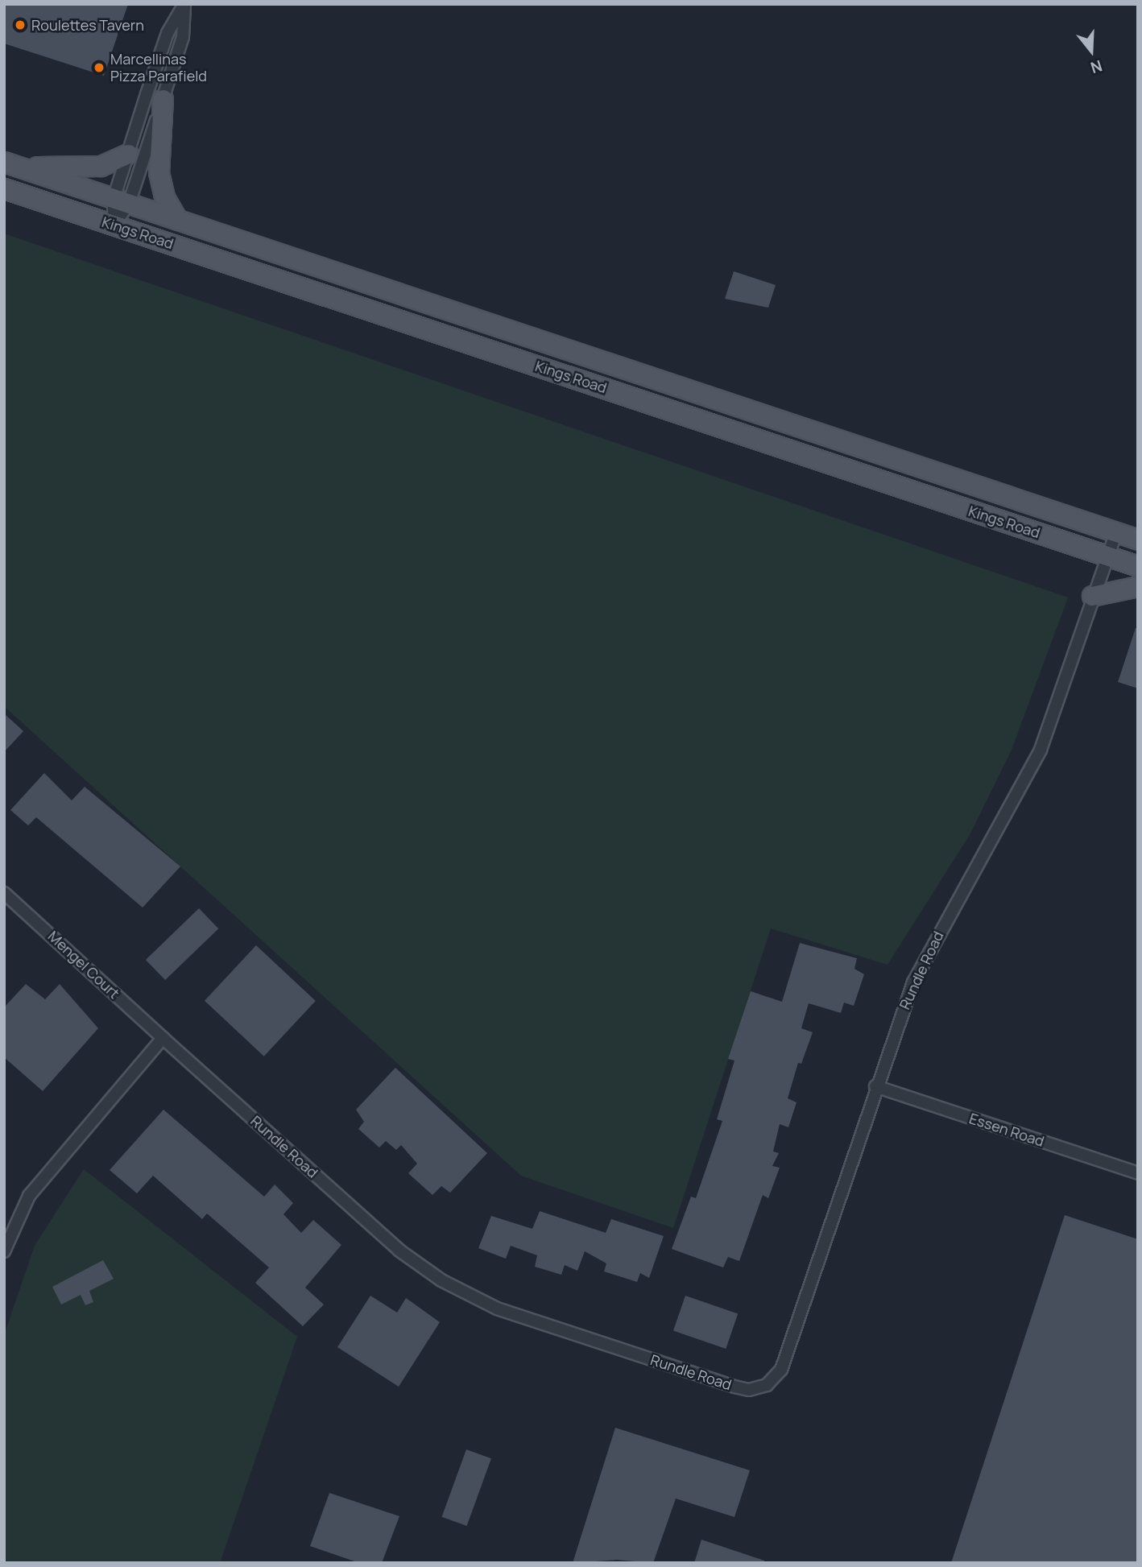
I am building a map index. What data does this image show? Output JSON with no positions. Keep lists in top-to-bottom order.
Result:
{
  "streets": {
    "main road": ["Kings Road"],
    "street": ["Mengel Court", "Rundle Road", "Essen Road"]
  },
  "crossings": [
    ["Kings Road", "Rundle Road"],
    ["Mengel Court", "Rundle Road"],
    ["Rundle Road", "Essen Road"]
  ],
  "places": ["Roulettes Tavern", "Marcellinas Pizza Parafield"],
  "north": "bottom"
}
